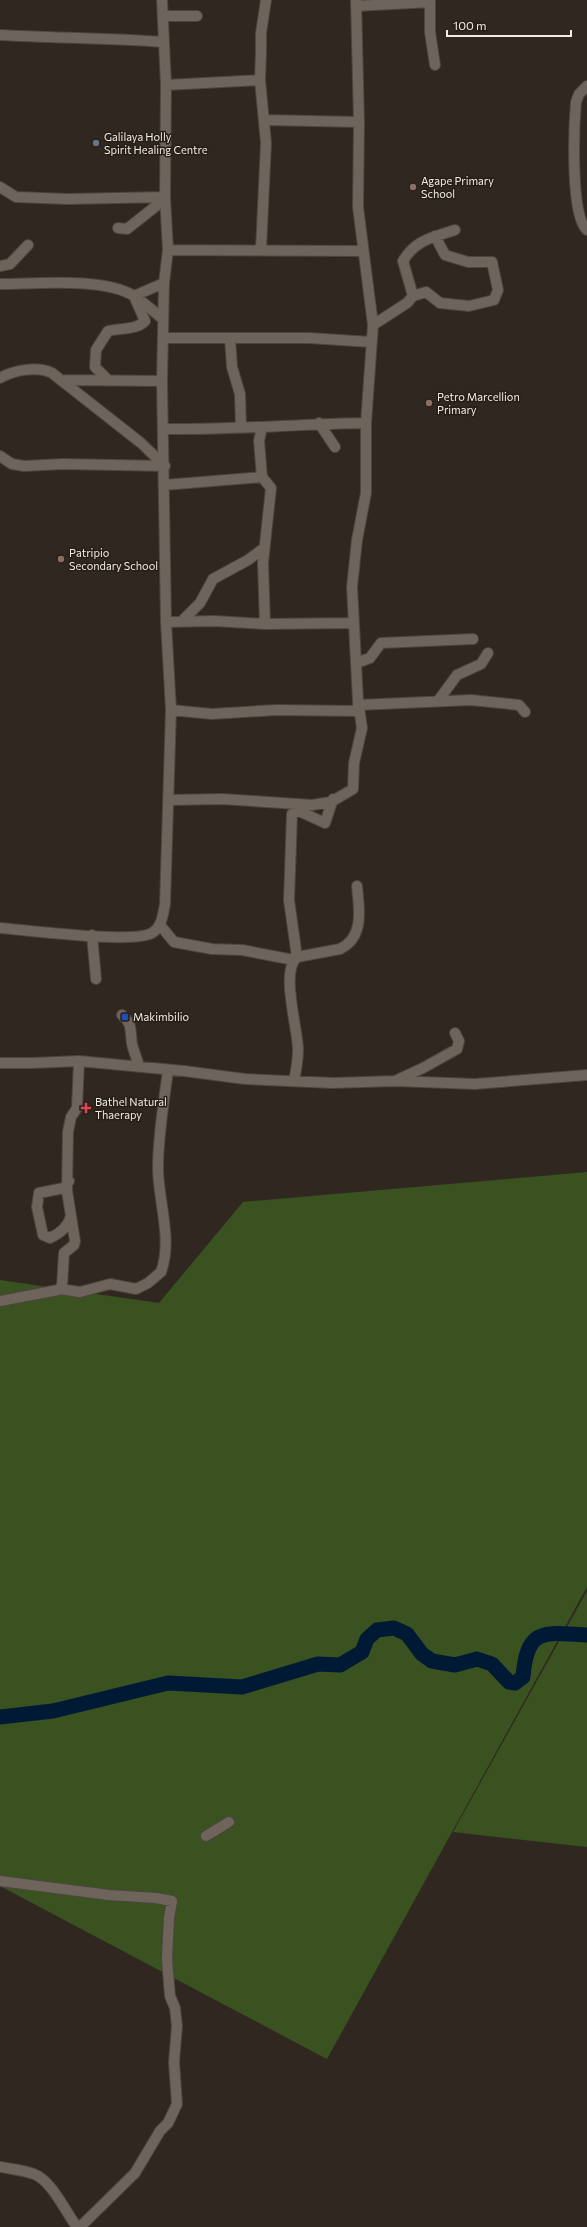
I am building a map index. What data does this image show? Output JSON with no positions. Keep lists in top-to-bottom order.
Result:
{
  "places": {
    "other": [
      "Galilaya Holly Spirit Healing Centre",
      "Agape Primary School",
      "Petro Marcellion Primary",
      "Patripio Secondary School"
    ],
    "transit": ["Makimbilio"],
    "health": ["Bathel Natural Thaerapy"]
  },
  "scale_bar": "100 m"
}
